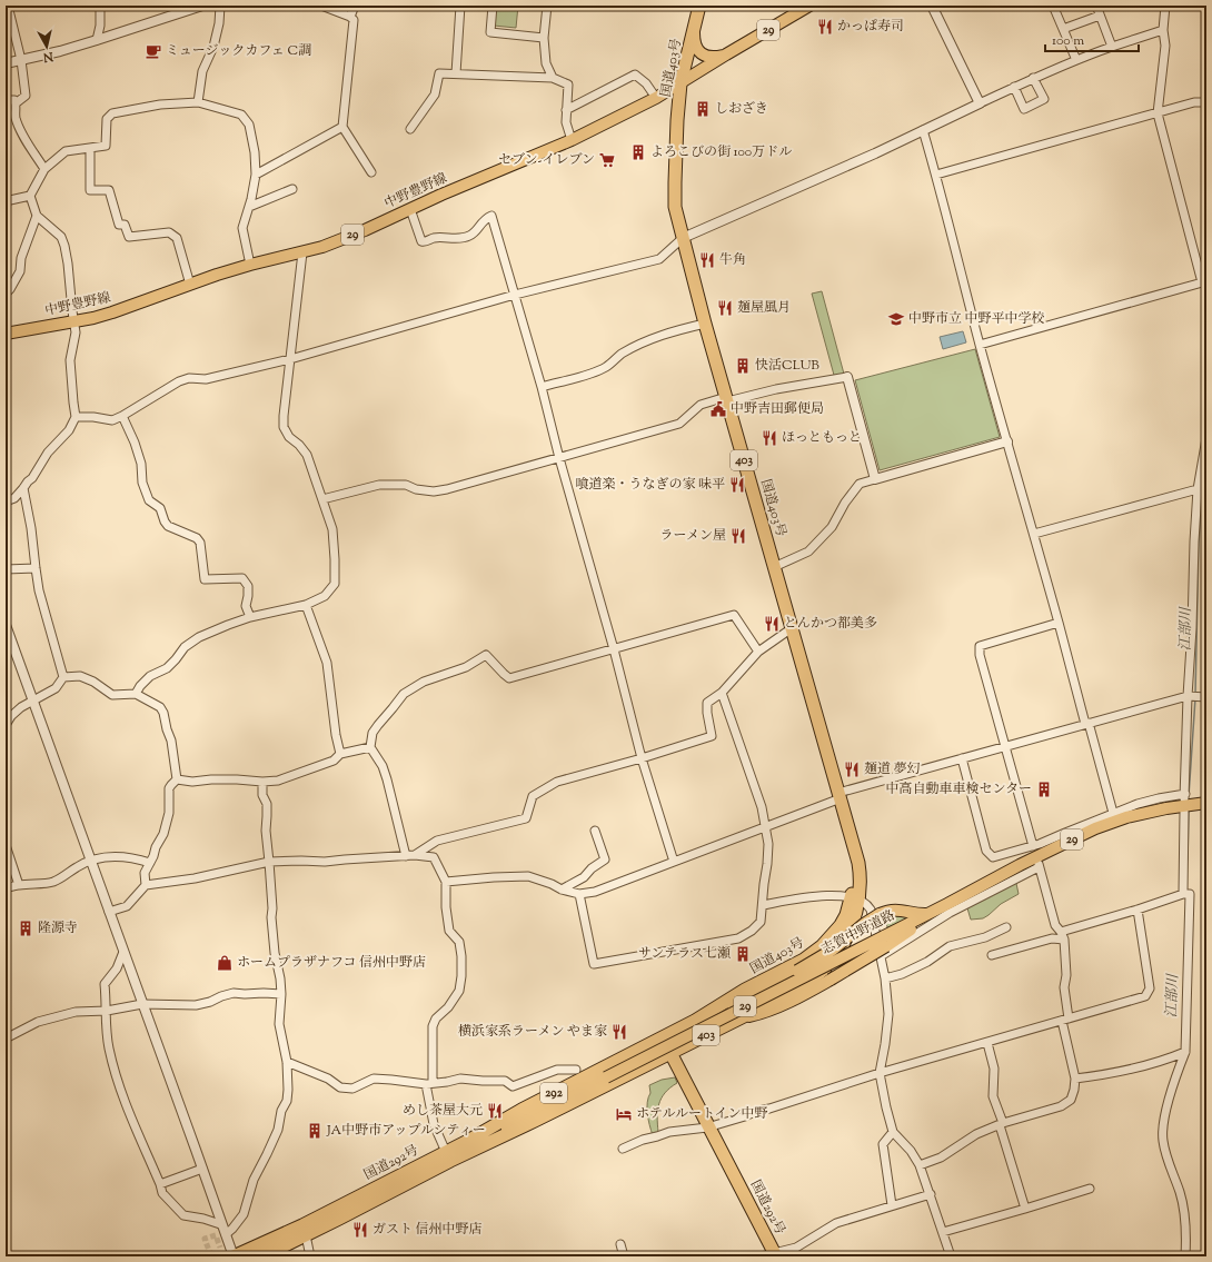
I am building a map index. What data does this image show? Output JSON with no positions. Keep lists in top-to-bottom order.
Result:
{
  "streets": {
    "highway": [
      "国道403号",
      "403",
      "292",
      "国道292号"
    ],
    "main road": ["29", "中野豊野線", "志賀中野道路"]
  },
  "crossings": [
    ["29", "国道403号"],
    ["29", "志賀中野道路"],
    ["国道403号", "中野豊野線"],
    ["国道403号", "国道292号"],
    ["志賀中野道路", "国道292号"]
  ],
  "water": ["江部川"],
  "places": {
    "restaurant": [
      "かっぱ寿司",
      "牛角",
      "麺屋風月",
      "ほっともっと",
      "喰道楽・うなぎの家 味平",
      "ラーメン屋",
      "とんかつ都美多",
      "麺道 夢幻",
      "横浜家系ラーメン やま家",
      "めし茶屋大元",
      "ガスト 信州中野店"
    ],
    "cafe": ["ミュージックカフェ C調"],
    "building": [
      "しおざき",
      "よろこびの街 100万ドル",
      "快活CLUB",
      "中高自動車車検センター",
      "隆源寺",
      "サンテラス七瀬",
      "JA中野市アップルシティー"
    ],
    "supermarket": ["セブン-イレブン"],
    "school or university": ["中野市立 中野平中学校"],
    "public building": ["中野吉田郵便局"],
    "shop": ["ホームプラザナフコ 信州中野店"],
    "hotel": ["ホテルルートイン中野"]
  },
  "scale_bar": "100 m",
  "north": "bottom"
}
